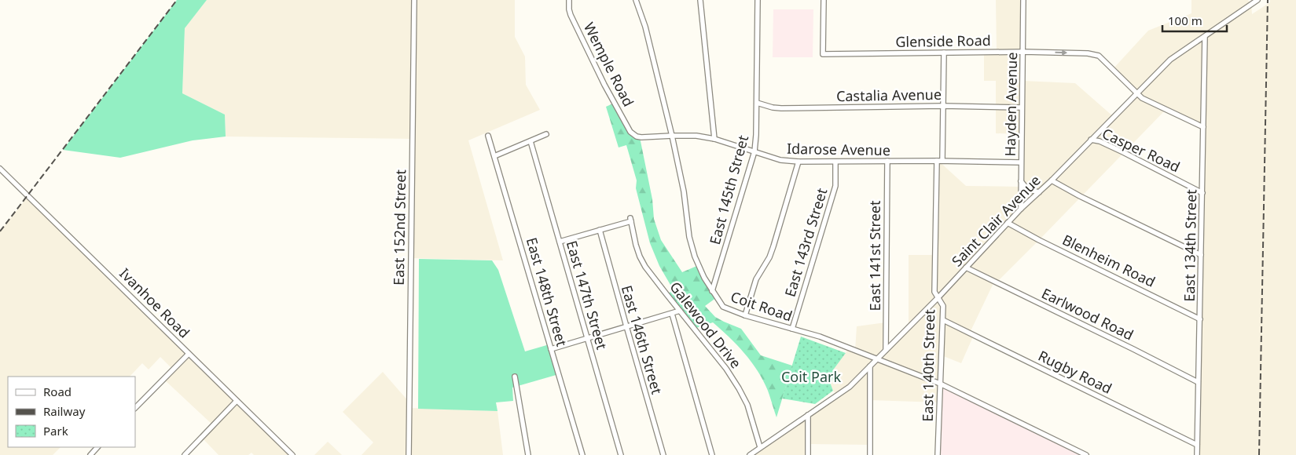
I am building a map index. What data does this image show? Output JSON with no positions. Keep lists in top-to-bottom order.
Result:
{
  "streets": {
    "street": [
      "Glenside Road",
      "Wemple Road",
      "Castalia Avenue",
      "Hayden Avenue",
      "Idarose Avenue",
      "Casper Road",
      "East 145th Street",
      "Saint Clair Avenue",
      "East 152nd Street",
      "East 143rd Street",
      "East 134th Street",
      "East 141st Street",
      "Blenheim Road",
      "East 148th Street",
      "East 147th Street",
      "Ivanhoe Road",
      "Coit Road",
      "Earlwood Road",
      "Galewood Drive",
      "East 146th Street",
      "East 140th Street",
      "Rugby Road"
    ]
  },
  "crossings": [
    ["Glenside Road", "Hayden Avenue"],
    ["Glenside Road", "Saint Clair Avenue"],
    ["Glenside Road", "East 134th Street"],
    ["Wemple Road", "Idarose Avenue"],
    ["Castalia Avenue", "Hayden Avenue"],
    ["Castalia Avenue", "East 145th Street"],
    ["Hayden Avenue", "Idarose Avenue"],
    ["Hayden Avenue", "Saint Clair Avenue"],
    ["Idarose Avenue", "East 145th Street"],
    ["Idarose Avenue", "East 143rd Street"],
    ["Idarose Avenue", "East 141st Street"],
    ["Idarose Avenue", "Coit Road"],
    ["Idarose Avenue", "East 140th Street"],
    ["Casper Road", "Saint Clair Avenue"],
    ["Casper Road", "East 134th Street"],
    ["East 145th Street", "Coit Road"],
    ["Saint Clair Avenue", "East 134th Street"],
    ["Saint Clair Avenue", "East 141st Street"],
    ["Saint Clair Avenue", "Blenheim Road"],
    ["Saint Clair Avenue", "Coit Road"],
    ["Saint Clair Avenue", "Earlwood Road"],
    ["Saint Clair Avenue", "Galewood Drive"],
    ["Saint Clair Avenue", "East 140th Street"],
    ["East 143rd Street", "Coit Road"],
    ["East 134th Street", "Blenheim Road"],
    ["East 134th Street", "Earlwood Road"],
    ["East 134th Street", "Rugby Road"],
    ["Coit Road", "East 140th Street"],
    ["Galewood Drive", "East 146th Street"],
    ["East 140th Street", "Rugby Road"]
  ],
  "parks": ["Coit Park"],
  "legend": ["Road", "Railway", "Park"],
  "scale_bar": "100 m"
}
